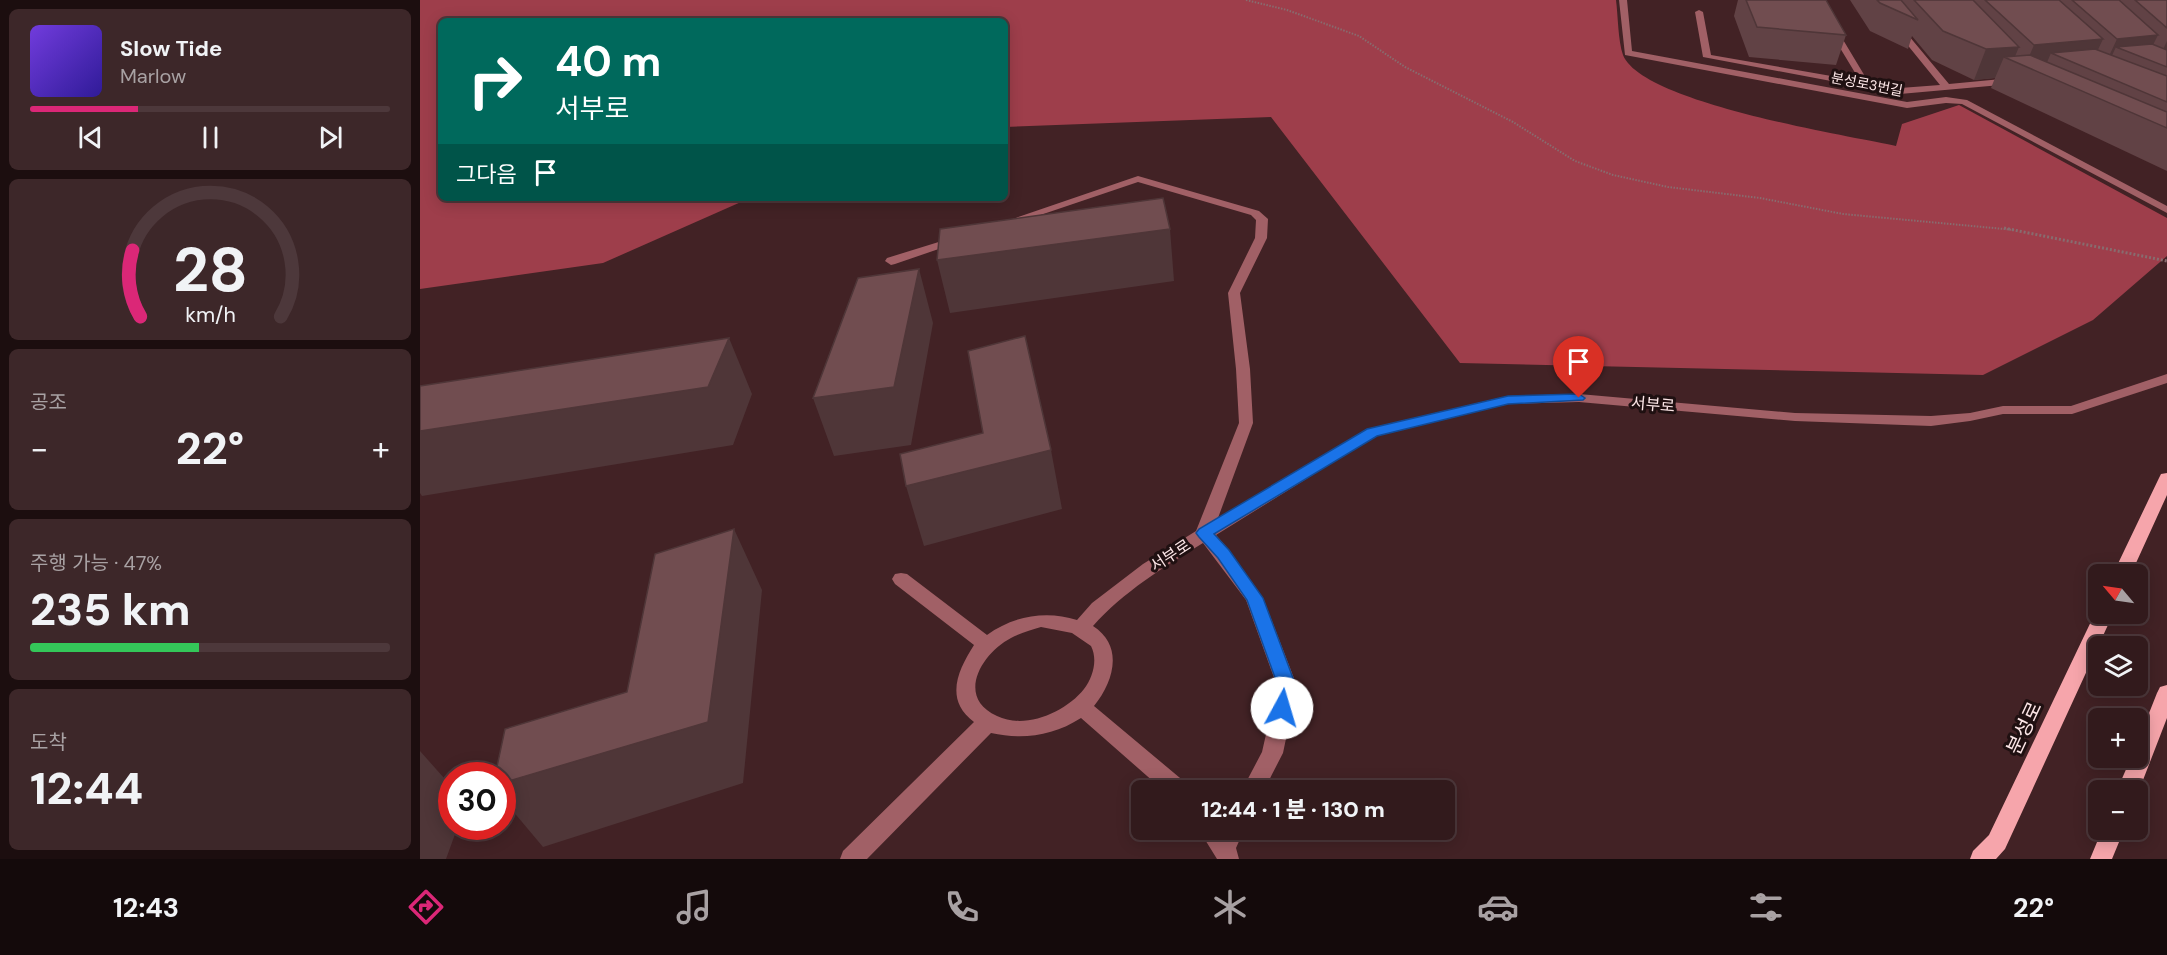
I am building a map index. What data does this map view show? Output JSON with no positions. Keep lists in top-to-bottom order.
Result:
{
  "streets": {
    "main road": ["분성로"],
    "street": ["분성로3번길", "서부로"]
  },
  "north": "top left",
  "page": {
    "turn": ["40 m", "서부로"],
    "song": ["Slow Tide", "Marlow"],
    "then": "그다음",
    "tile": [
      "공조",
      ["주행 가능 · 47%", "235 km"],
      ["도착", "12:44"]
    ],
    "heat": ["−", "22°", "+"],
    "map_buttons": ["+", "−"],
    "limit": "30",
    "trip": "12:44 · 1 분 · 130 m",
    "tabs": ["12:43", "22°"],
    "gauge": ["28", "km/h"]
  }
}
